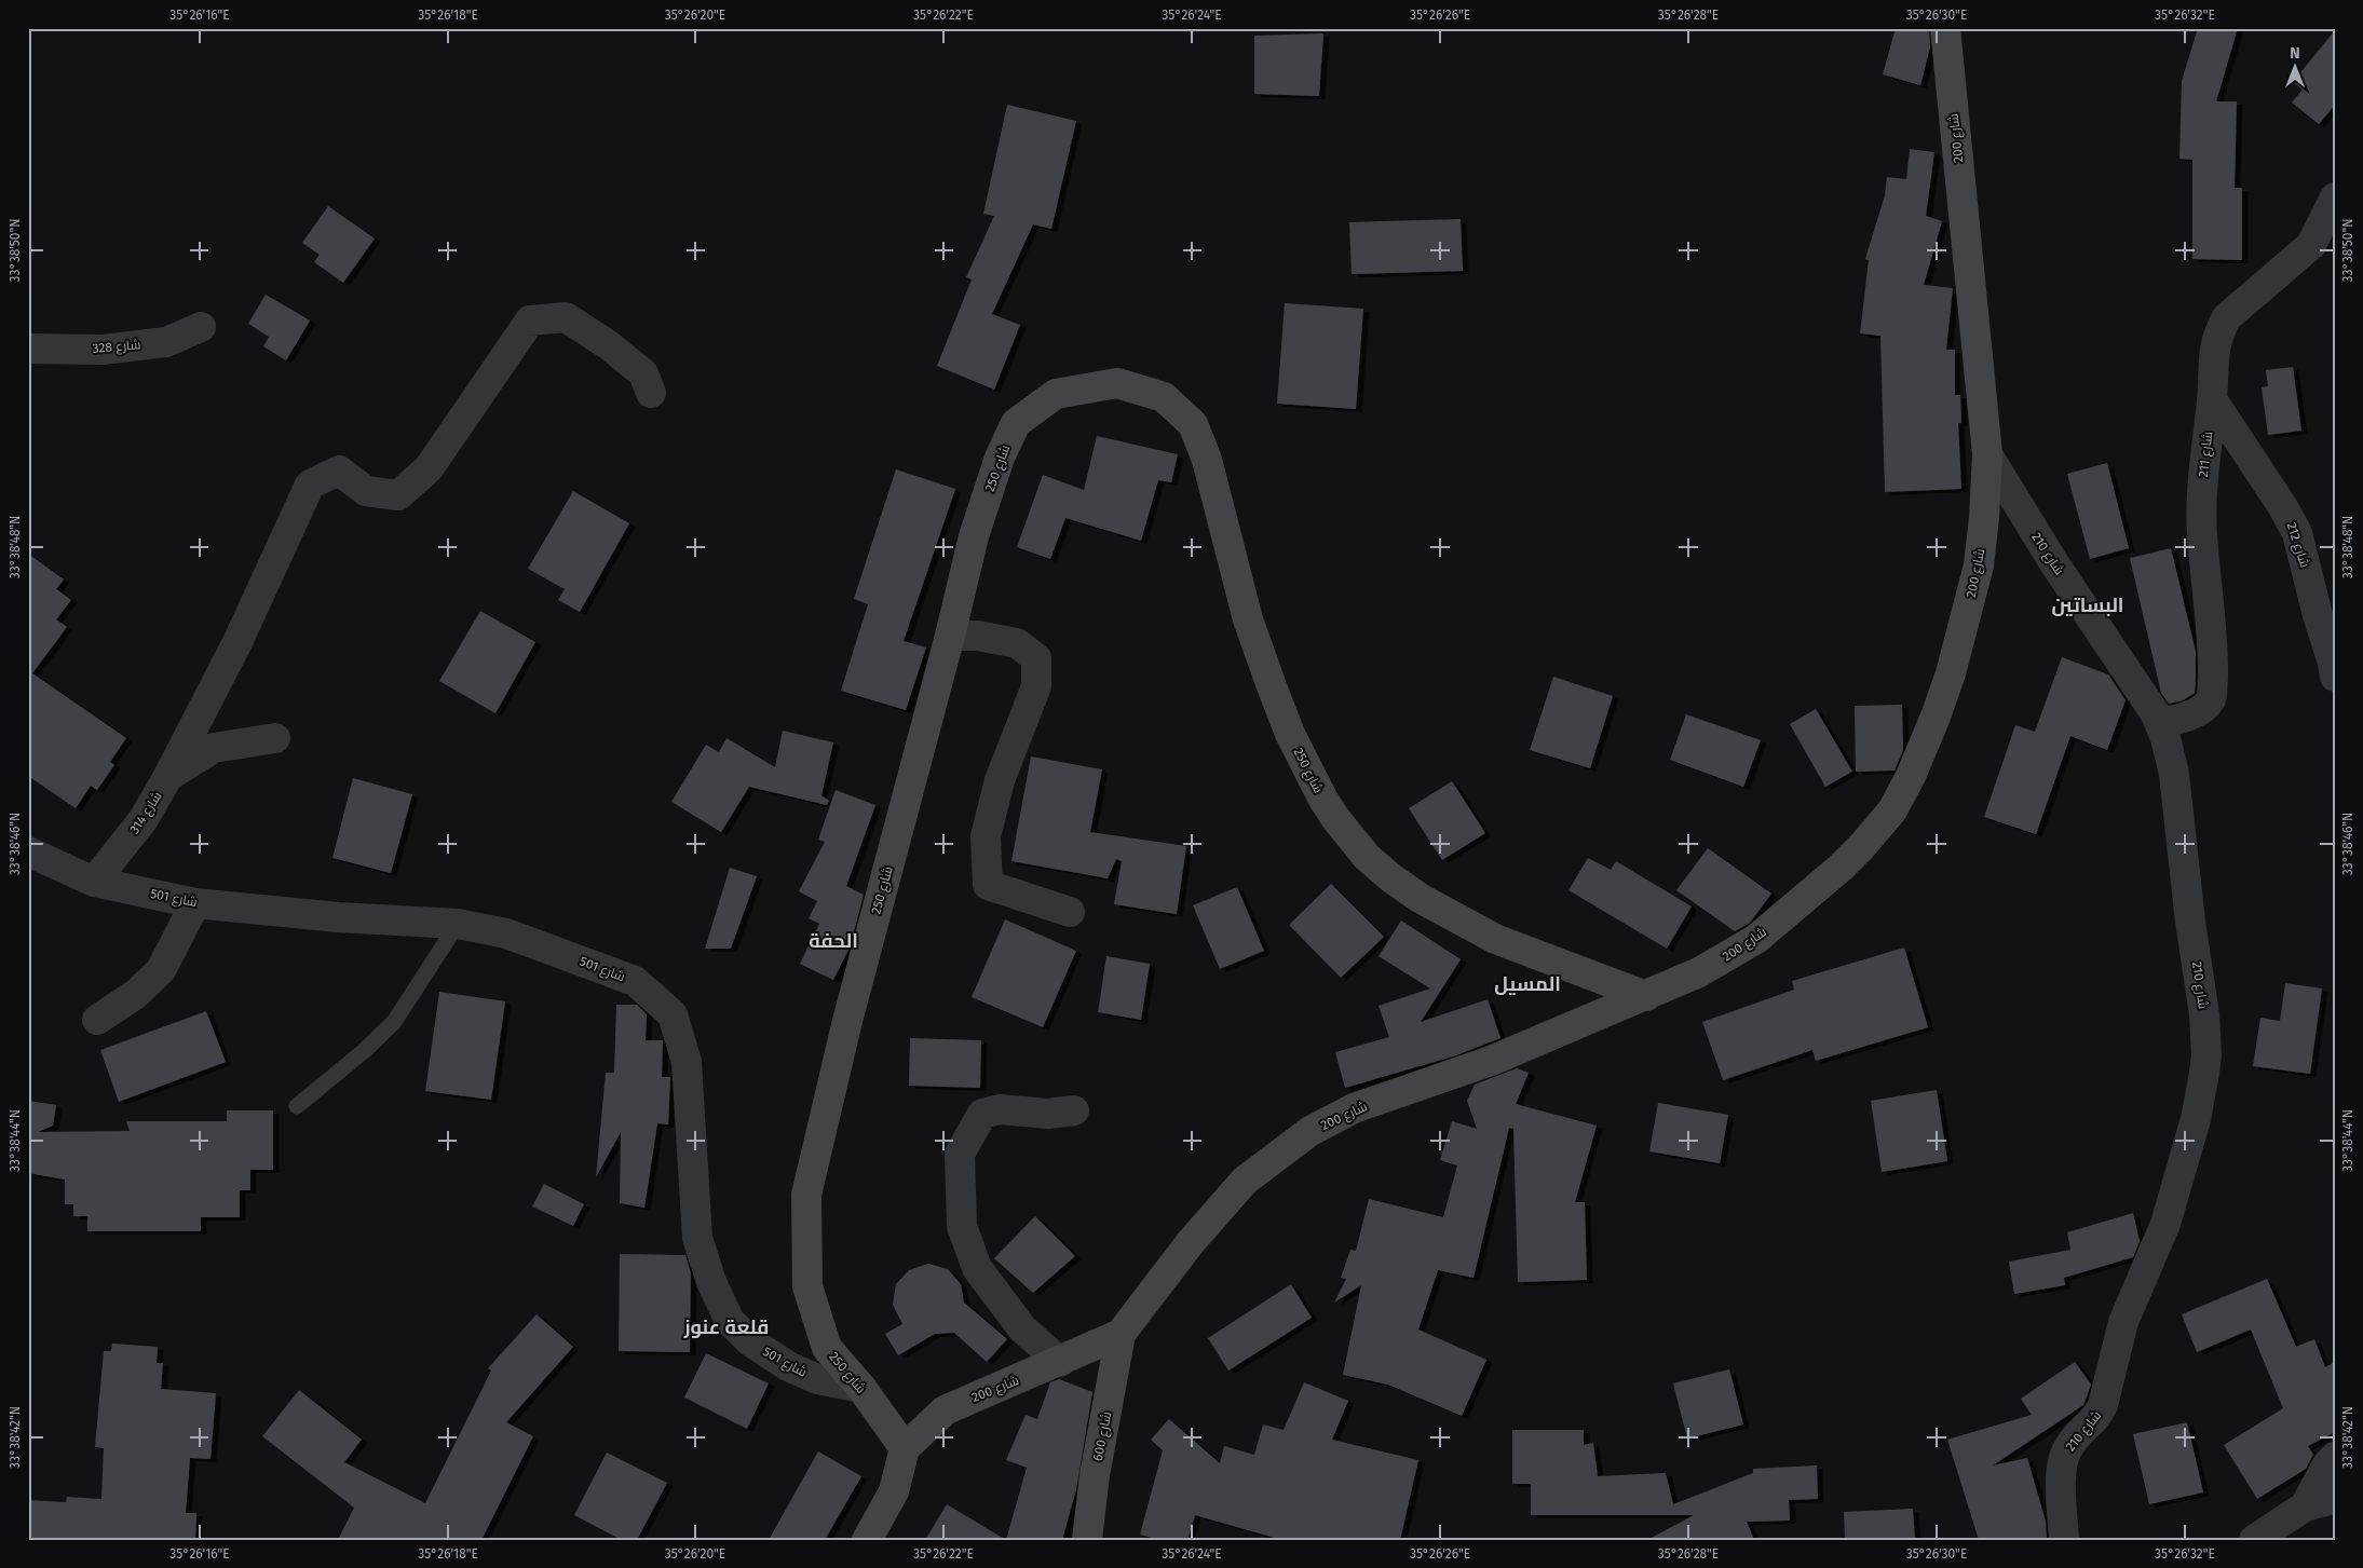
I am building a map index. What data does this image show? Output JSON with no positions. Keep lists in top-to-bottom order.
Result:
{
  "streets": {
    "main road": ["شارع 200", "شارع 250", "شارع 600"],
    "street": [
      "شارع 328",
      "شارع 211",
      "شارع 212",
      "شارع 210",
      "شارع 314",
      "شارع 501"
    ]
  },
  "crossings": [
    ["شارع 200", "شارع 250"],
    ["شارع 200", "شارع 210"],
    ["شارع 200", "شارع 600"],
    ["شارع 211", "شارع 212"],
    ["شارع 211", "شارع 210"],
    ["شارع 250", "شارع 501"],
    ["شارع 314", "شارع 501"]
  ],
  "districts": [
    "البساتين",
    "الحفة",
    "المسيل",
    "قلعة عنوز"
  ],
  "north": "top",
  "coordinates": [
    "35°26'16\"E",
    "35°26'18\"E",
    "35°26'20\"E",
    "35°26'22\"E",
    "35°26'24\"E",
    "35°26'26\"E",
    "35°26'28\"E",
    "35°26'30\"E",
    "35°26'32\"E",
    "33°38'50\"N",
    "33°38'48\"N",
    "33°38'46\"N",
    "33°38'44\"N",
    "33°38'42\"N"
  ]
}
